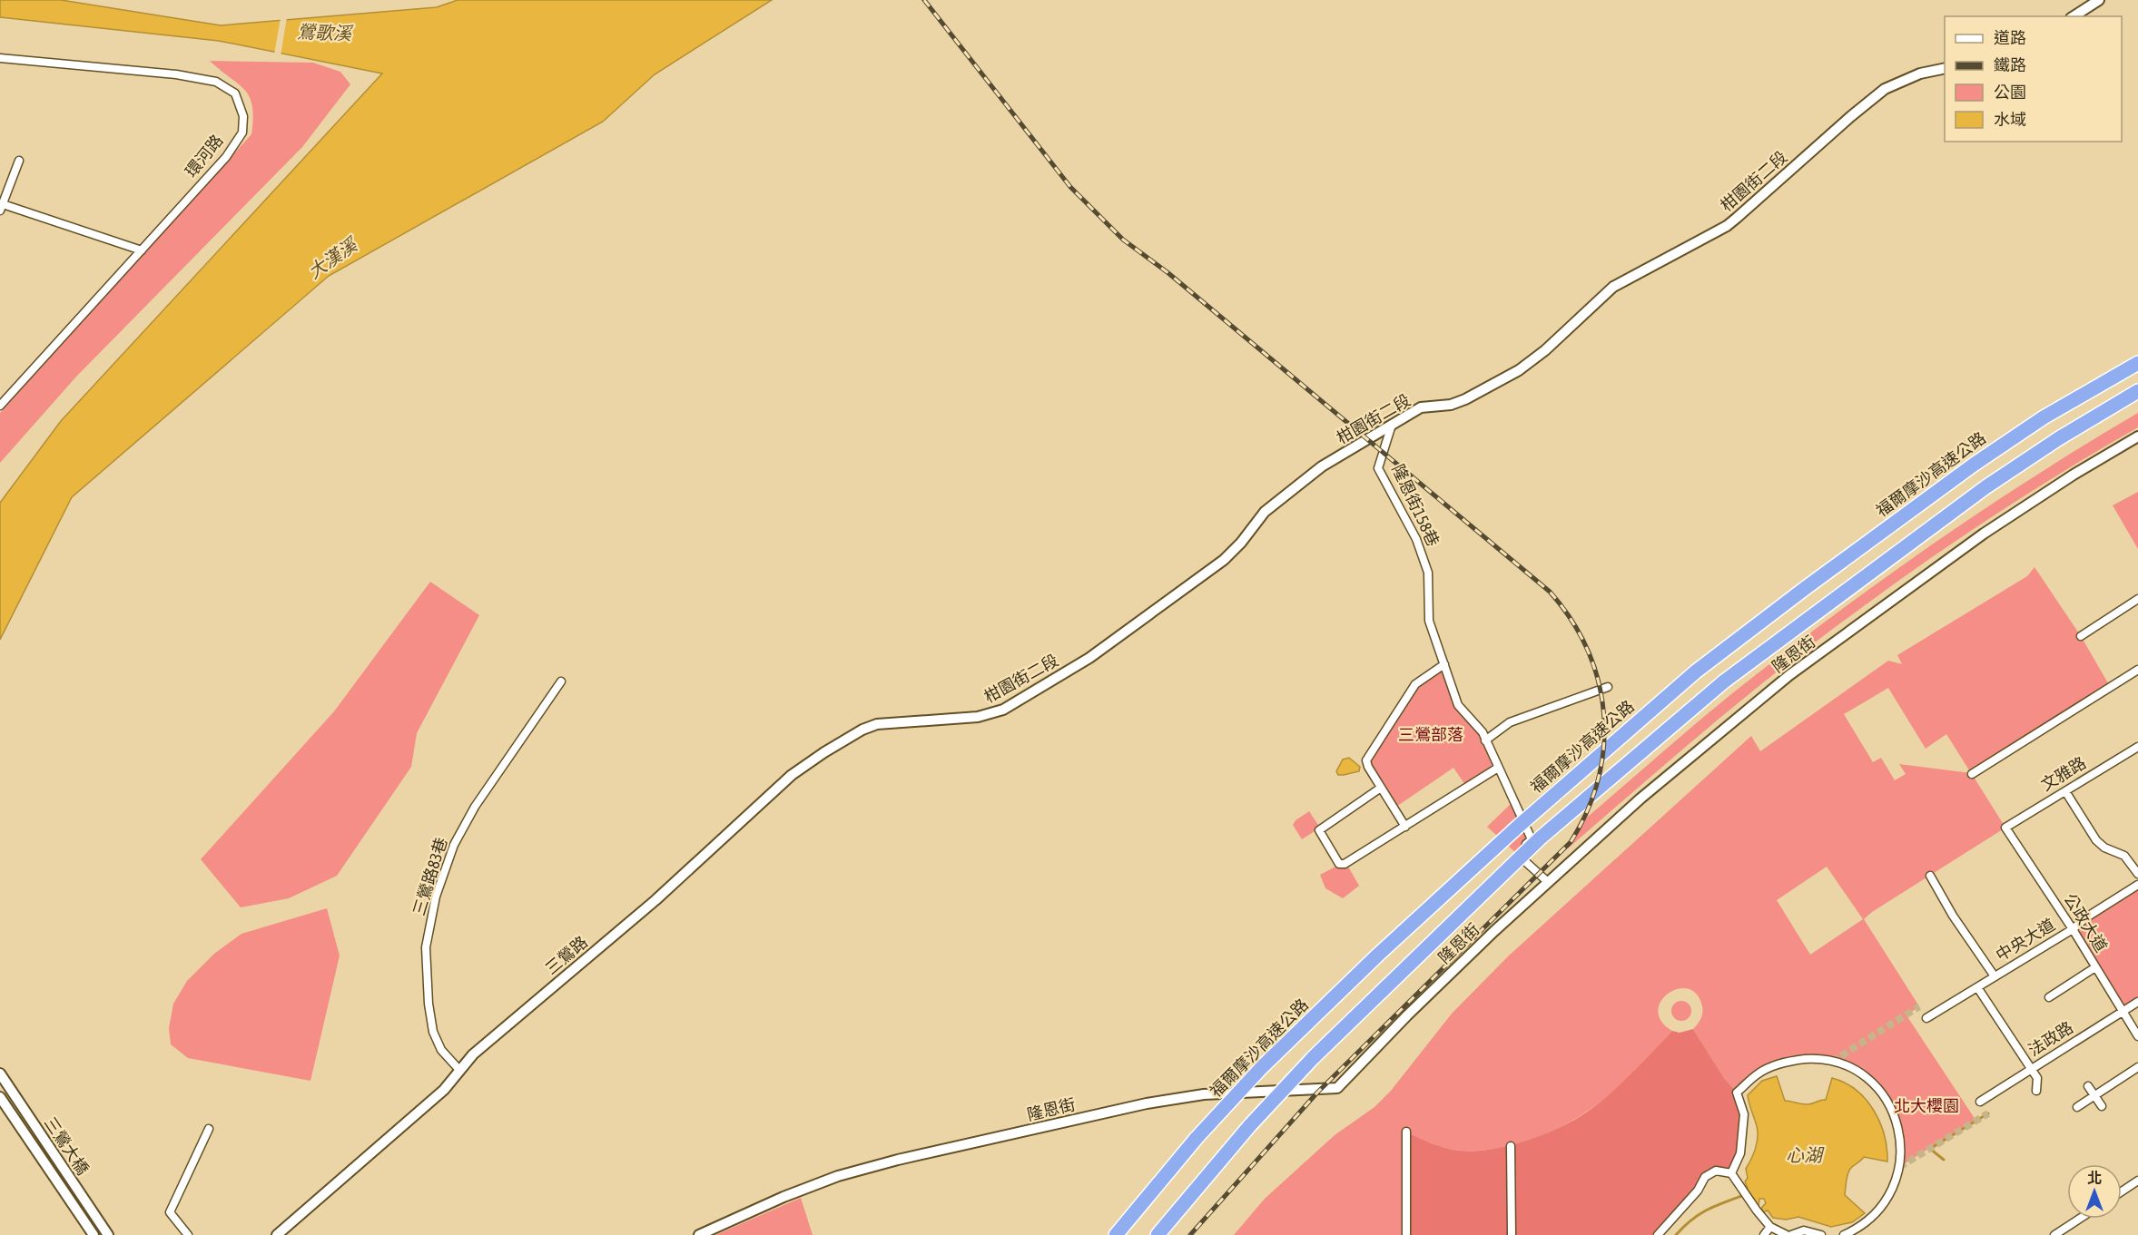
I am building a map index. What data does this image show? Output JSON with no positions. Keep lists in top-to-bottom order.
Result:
{
  "streets": {
    "highway": ["福爾摩沙高速公路"],
    "street": [
      "環河路",
      "柑園街二段",
      "隆恩街158巷",
      "隆恩街",
      "文雅路",
      "三鶯路83巷",
      "公政大道",
      "中央大道",
      "三鶯路",
      "法政路",
      "三鶯大橋"
    ]
  },
  "crossings": [
    ["柑園街二段", "隆恩街158巷"],
    ["柑園街二段", "三鶯路"],
    ["福爾摩沙高速公路", "隆恩街158巷"],
    ["文雅路", "公政大道"],
    ["三鶯路83巷", "三鶯路"],
    ["公政大道", "中央大道"],
    ["公政大道", "法政路"]
  ],
  "water": ["鶯歌溪", "大漢溪", "心湖"],
  "parks": ["三鶯部落", "北大櫻園"],
  "legend": [
    "道路",
    "鐵路",
    "公園",
    "水域"
  ],
  "north": "top"
}
